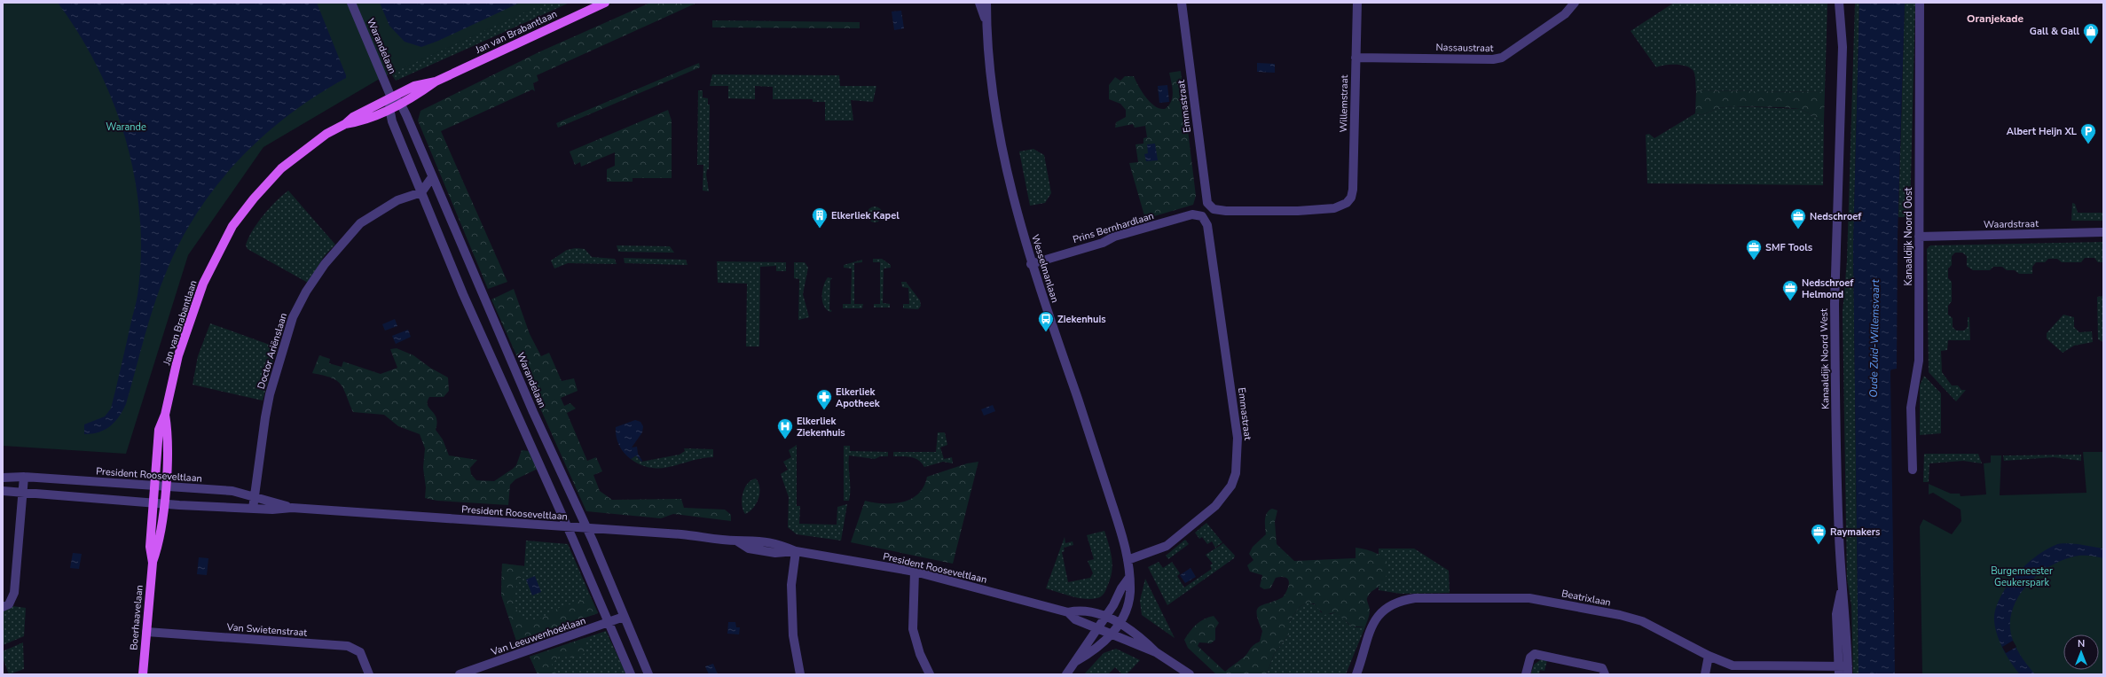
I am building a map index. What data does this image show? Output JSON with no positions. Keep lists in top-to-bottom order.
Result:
{
  "streets": {
    "main road": ["Jan van Brabantlaan", "Boerhaavelaan"],
    "street": [
      "Warandelaan",
      "Nassaustraat",
      "Willemstraat",
      "Emmastraat",
      "Waardstraat",
      "Prins Bernhardlaan",
      "Kanaaldijk Noord Oost",
      "Wesselmanlaan",
      "Doctor Ariënslaan",
      "Kanaaldijk Noord West",
      "President Rooseveltlaan",
      "Beatrixlaan",
      "Van Swietenstraat",
      "Van Leeuwenhoeklaan"
    ]
  },
  "crossings": [
    ["Jan van Brabantlaan", "Warandelaan"],
    ["Jan van Brabantlaan", "President Rooseveltlaan"],
    ["Jan van Brabantlaan", "Boerhaavelaan"],
    ["Warandelaan", "President Rooseveltlaan"],
    ["Warandelaan", "Van Leeuwenhoeklaan"],
    ["Nassaustraat", "Willemstraat"],
    ["Willemstraat", "Emmastraat"],
    ["Emmastraat", "Prins Bernhardlaan"],
    ["Emmastraat", "Wesselmanlaan"],
    ["Waardstraat", "Kanaaldijk Noord Oost"],
    ["Prins Bernhardlaan", "Wesselmanlaan"],
    ["Wesselmanlaan", "President Rooseveltlaan"],
    ["Doctor Ariënslaan", "President Rooseveltlaan"],
    ["Kanaaldijk Noord West", "Beatrixlaan"],
    ["President Rooseveltlaan", "Boerhaavelaan"],
    ["Boerhaavelaan", "Van Swietenstraat"]
  ],
  "districts": ["Oranjekade"],
  "water": ["Oude Zuid-Willemsvaart"],
  "parks": ["Warande", "Burgemeester Geukerspark"],
  "places": {
    "shop": ["Gall & Gall"],
    "parking": ["Albert Heijn XL"],
    "building": ["Elkerliek Kapel"],
    "office": [
      "Nedschroef",
      "SMF Tools",
      "Nedschroef Helmond",
      "Raymakers"
    ],
    "bus stop": ["Ziekenhuis"],
    "pharmacy": ["Elkerliek Apotheek"],
    "hospital": ["Elkerliek Ziekenhuis"]
  },
  "north": "top"
}
